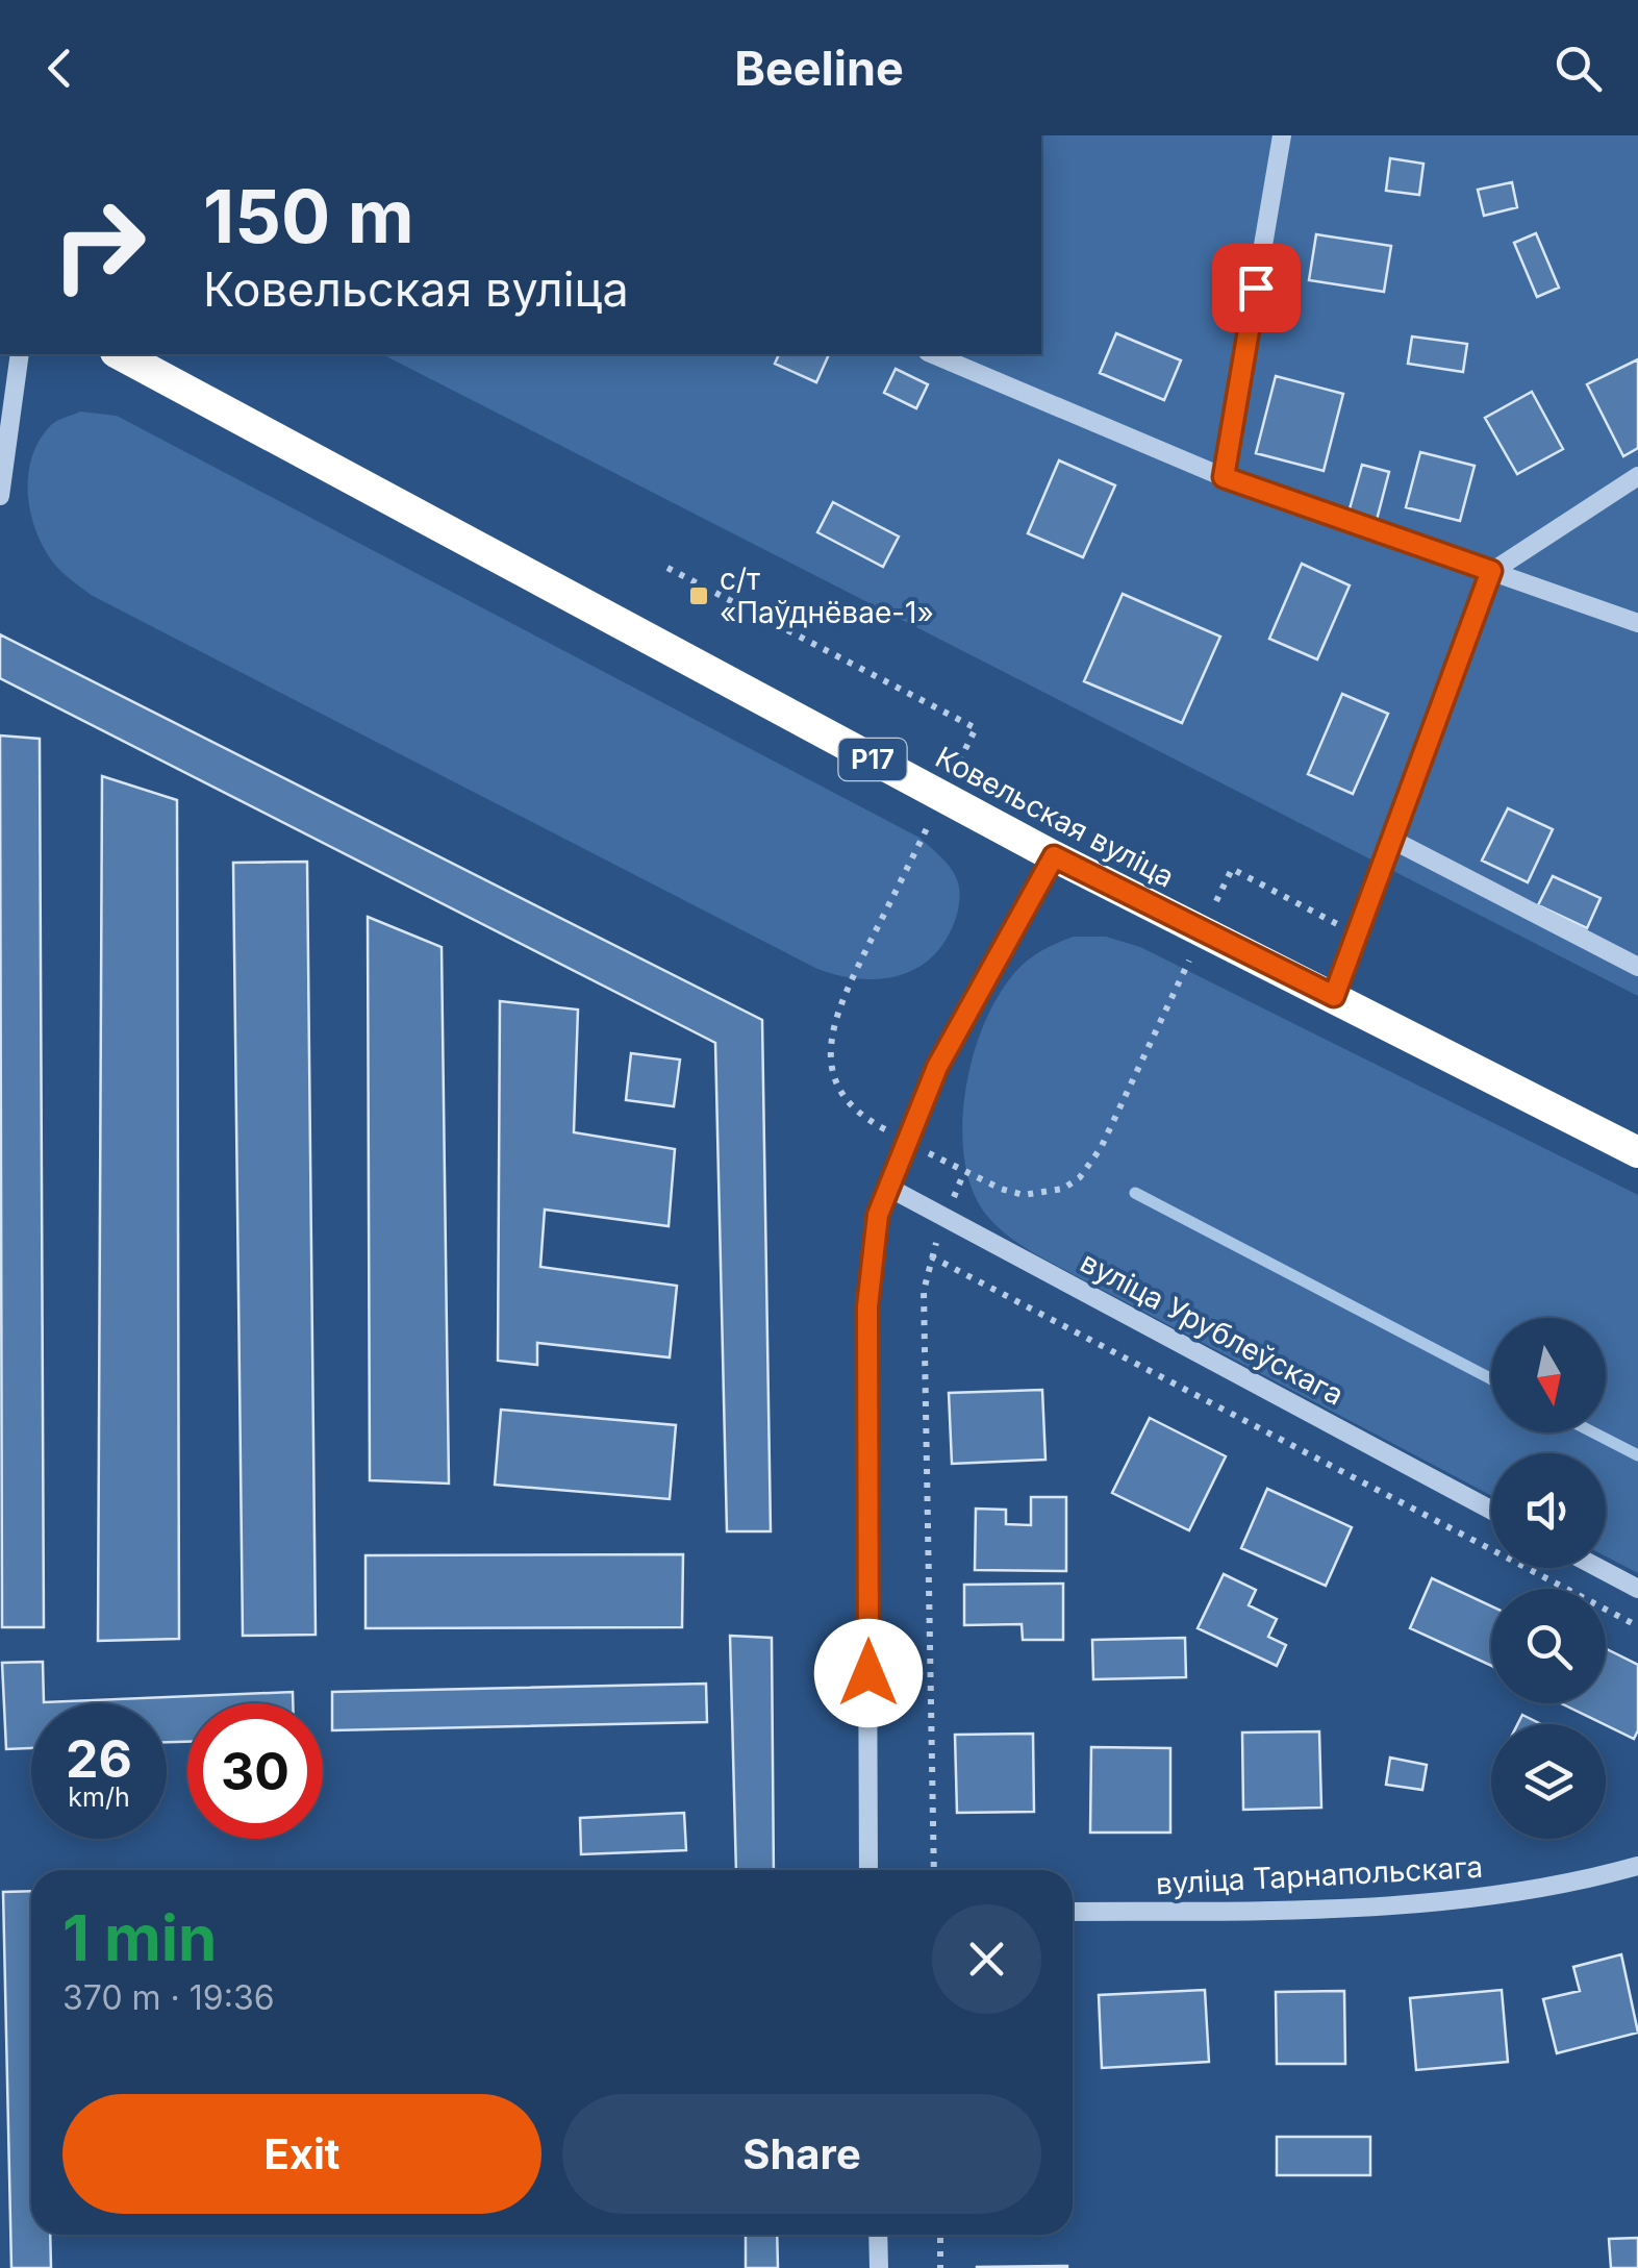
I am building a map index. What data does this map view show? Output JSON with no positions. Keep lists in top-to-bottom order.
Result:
{
  "streets": {
    "highway": ["Р17", "Ковельская вуліца"],
    "street": ["вуліца Урублеўскага", "вуліца Тарнапольскага"]
  },
  "places": {
    "transit": ["с/т «Паўднёвае-1»"]
  },
  "north": "bottom",
  "page": {
    "header": "Beeline",
    "turn": ["150 m", "Ковельская вуліца"],
    "speed": "26 km/h",
    "limit": "30",
    "heading": ["1 min", "370 m · 19:36"],
    "buttons": ["Exit", "Share"]
  }
}
